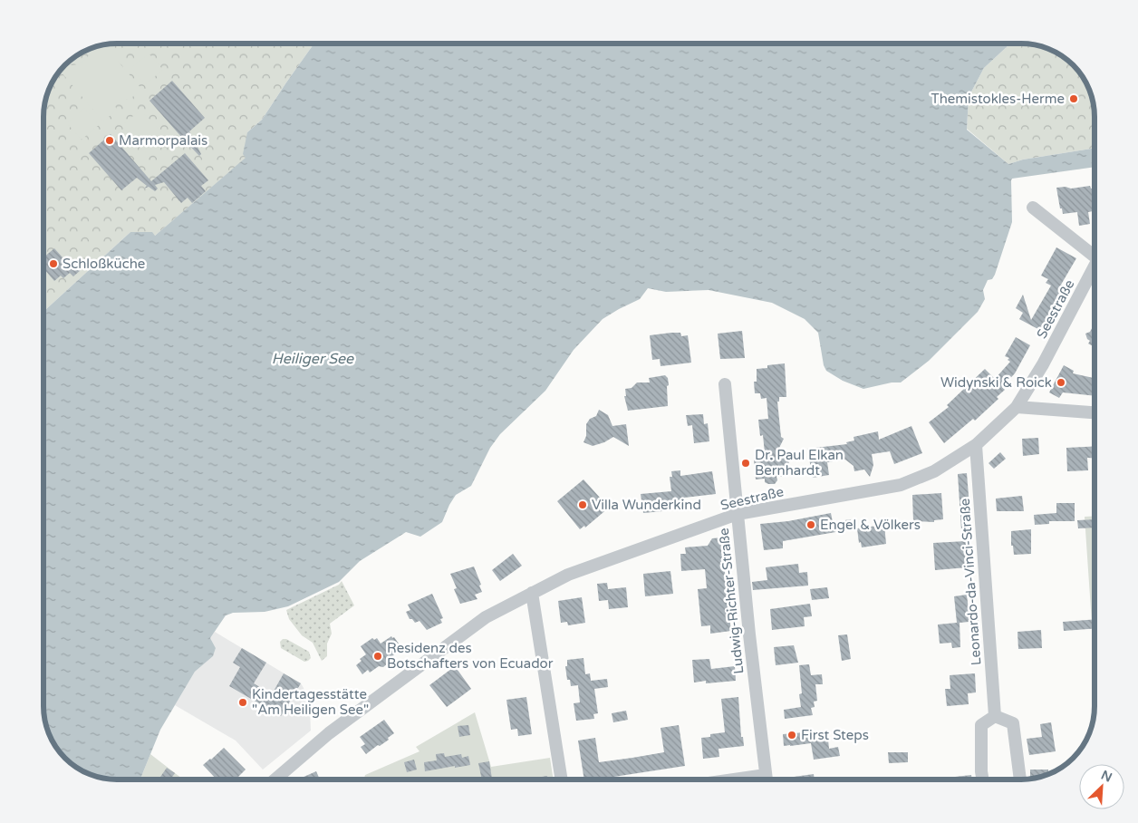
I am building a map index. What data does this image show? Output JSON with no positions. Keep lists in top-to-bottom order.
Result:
{
  "streets": {
    "street": ["Seestraße", "Leonardo-da-Vinci-Straße", "Ludwig-Richter-Straße"]
  },
  "crossings": [
    ["Seestraße", "Leonardo-da-Vinci-Straße"],
    ["Seestraße", "Ludwig-Richter-Straße"]
  ],
  "water": ["Heiliger See"],
  "places": [
    "Themistokles-Herme",
    "Marmorpalais",
    "Schloßküche",
    "Widynski & Roick",
    "Dr. Paul Elkan Bernhardt",
    "Villa Wunderkind",
    "Engel & Völkers",
    "Residenz des Botschafters von Ecuador",
    "Kindertagesstätte \"Am Heiligen See\"",
    "First Steps"
  ],
  "north": "top right"
}
